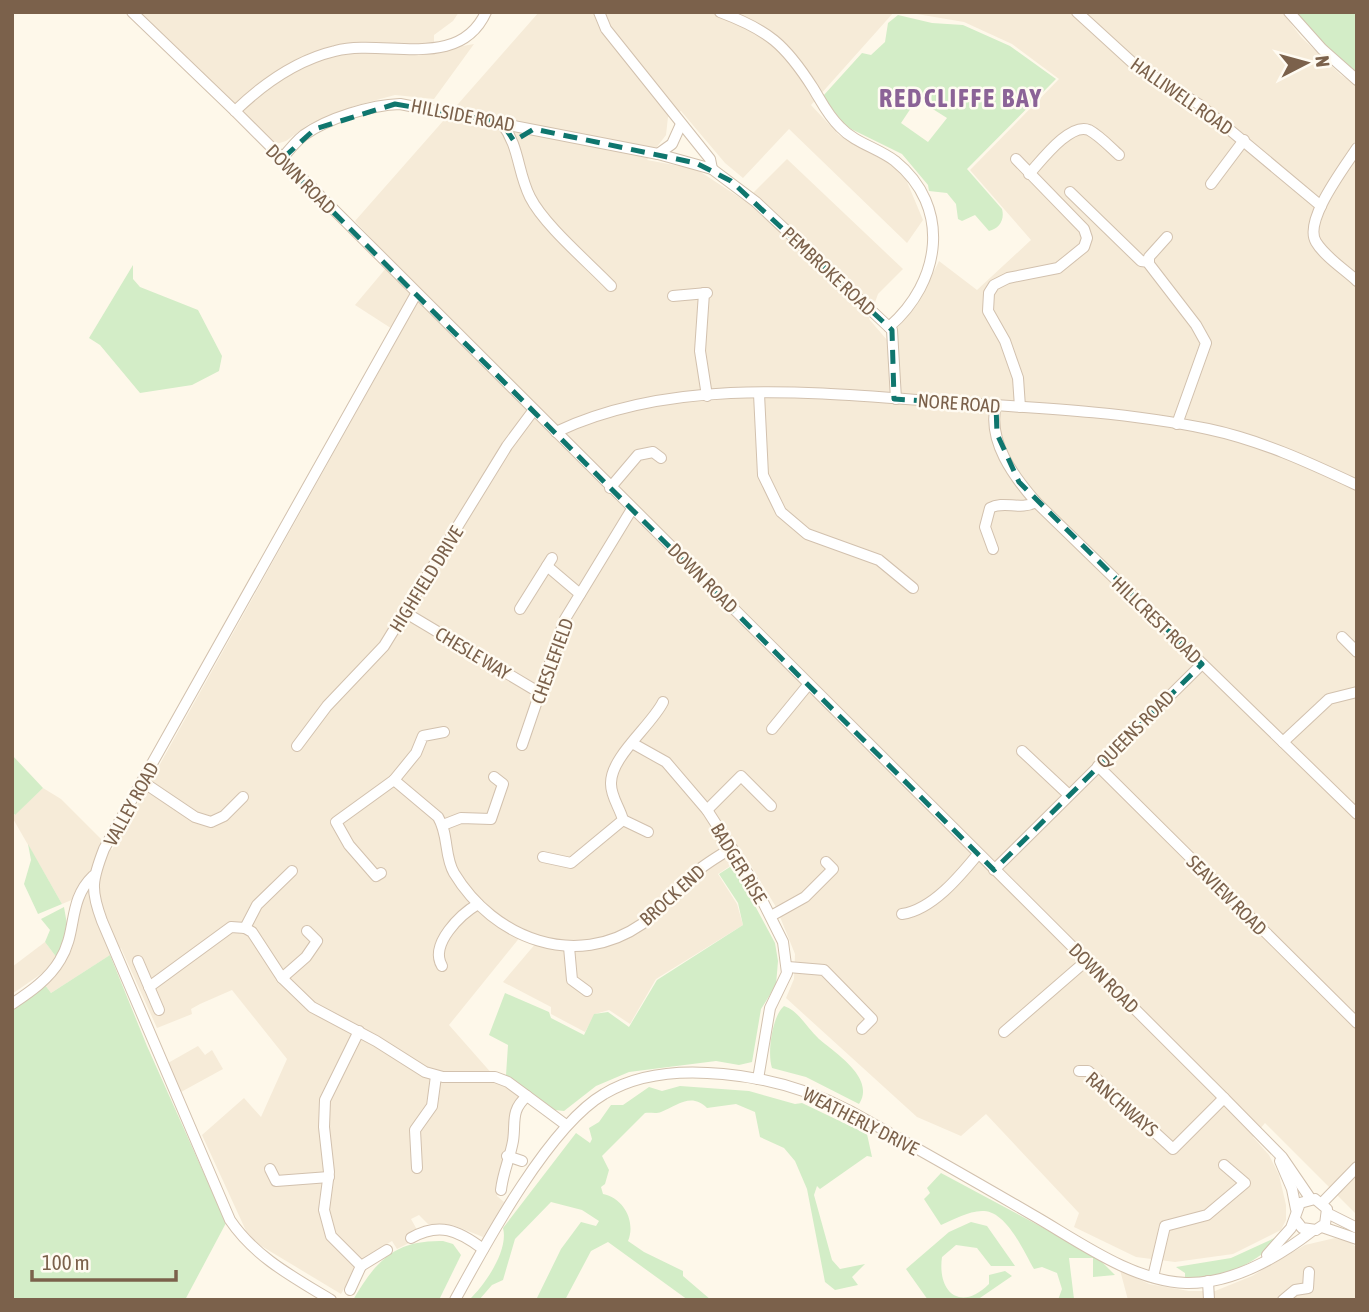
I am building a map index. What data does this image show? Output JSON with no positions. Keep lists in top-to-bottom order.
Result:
{
  "streets": {
    "street": [
      "HALLIWELL ROAD",
      "HILLSIDE ROAD",
      "DOWN ROAD",
      "PEMBROKE ROAD",
      "NORE ROAD",
      "HIGHFIELD DRIVE",
      "HILLCREST ROAD",
      "CHESLE WAY",
      "CHESLEFIELD",
      "QUEENS ROAD",
      "VALLEY ROAD",
      "BADGER RISE",
      "BROCK END",
      "SEAVIEW ROAD",
      "RANCHWAYS",
      "WEATHERLY DRIVE"
    ]
  },
  "crossings": [
    ["HILLSIDE ROAD", "DOWN ROAD"],
    ["HILLSIDE ROAD", "PEMBROKE ROAD"],
    ["DOWN ROAD", "NORE ROAD"],
    ["DOWN ROAD", "HIGHFIELD DRIVE"],
    ["DOWN ROAD", "CHESLEFIELD"],
    ["DOWN ROAD", "QUEENS ROAD"],
    ["DOWN ROAD", "VALLEY ROAD"],
    ["DOWN ROAD", "RANCHWAYS"],
    ["DOWN ROAD", "WEATHERLY DRIVE"],
    ["PEMBROKE ROAD", "NORE ROAD"],
    ["NORE ROAD", "HILLCREST ROAD"],
    ["HIGHFIELD DRIVE", "CHESLE WAY"],
    ["HILLCREST ROAD", "QUEENS ROAD"],
    ["CHESLE WAY", "CHESLEFIELD"],
    ["QUEENS ROAD", "SEAVIEW ROAD"],
    ["BADGER RISE", "BROCK END"]
  ],
  "districts": ["REDCLIFFE BAY"],
  "scale_bar": "100 m",
  "north": "right"
}
